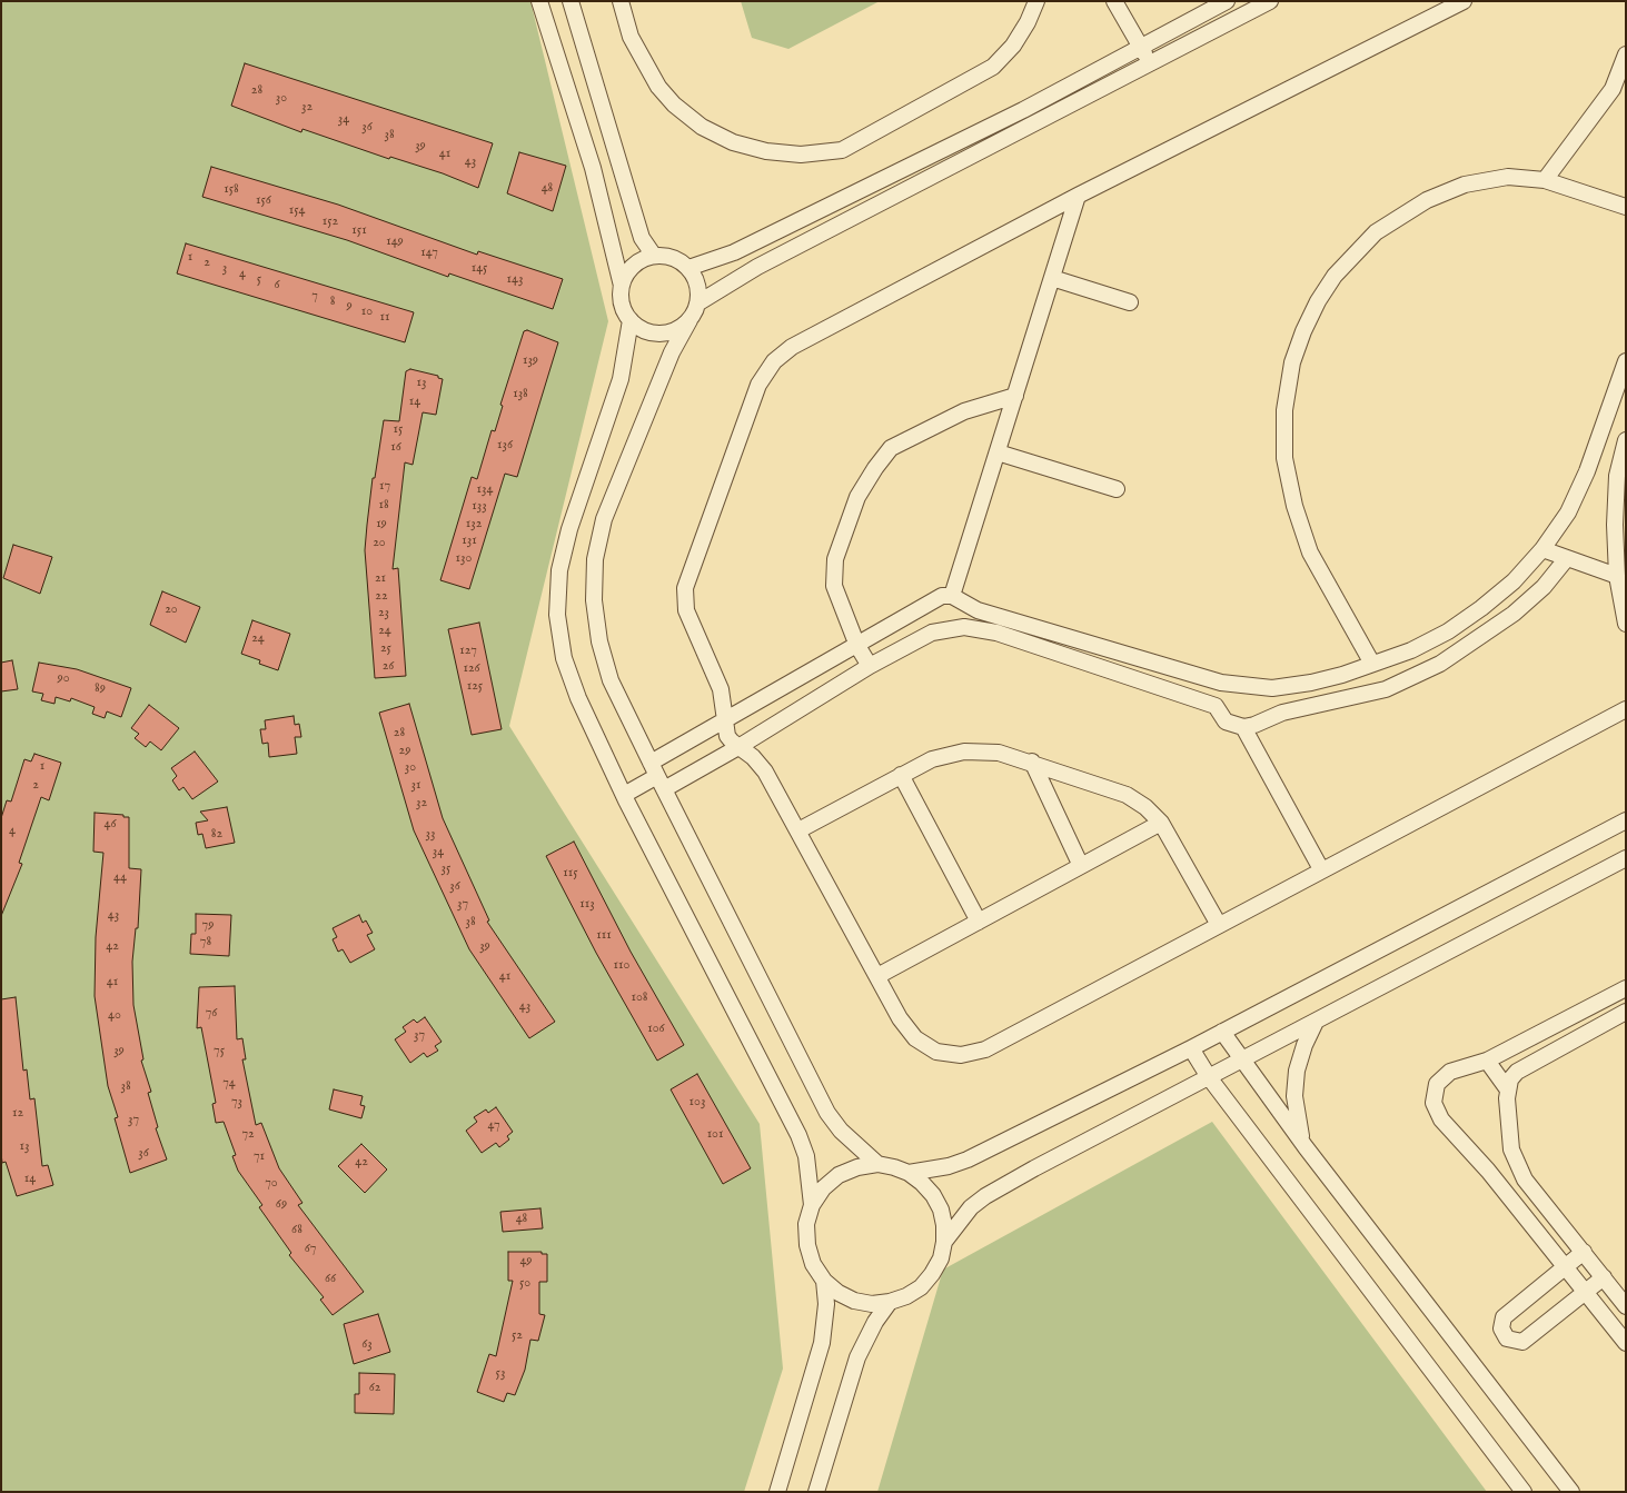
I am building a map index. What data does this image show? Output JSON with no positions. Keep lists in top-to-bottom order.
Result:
{
  "house_numbers": [
    "28",
    "30",
    "32",
    "34",
    "36",
    "38",
    "39",
    "41",
    "43",
    "48",
    "158",
    "156",
    "154",
    "152",
    "151",
    "149",
    "147",
    "1",
    "2",
    "3",
    "145",
    "4",
    "5",
    "143",
    "6",
    "7",
    "8",
    "9",
    "10",
    "11",
    "139",
    "13",
    "138",
    "14",
    "15",
    "136",
    "16",
    "17",
    "134",
    "18",
    "133",
    "19",
    "132",
    "131",
    "20",
    "130",
    "21",
    "22",
    "20",
    "23",
    "24",
    "24",
    "25",
    "127",
    "26",
    "126",
    "90",
    "125",
    "89",
    "28",
    "29",
    "1",
    "30",
    "2",
    "31",
    "32",
    "46",
    "4",
    "82",
    "33",
    "34",
    "35",
    "115",
    "44",
    "36",
    "37",
    "113",
    "43",
    "38",
    "79",
    "111",
    "78",
    "42",
    "39",
    "110",
    "41",
    "41",
    "108",
    "43",
    "76",
    "40",
    "106",
    "37",
    "39",
    "75",
    "74",
    "38",
    "73",
    "103",
    "12",
    "37",
    "47",
    "72",
    "101",
    "13",
    "36",
    "71",
    "42",
    "14",
    "70",
    "69",
    "48",
    "68",
    "67",
    "49",
    "66",
    "50",
    "52",
    "63",
    "53",
    "62"
  ]
}
